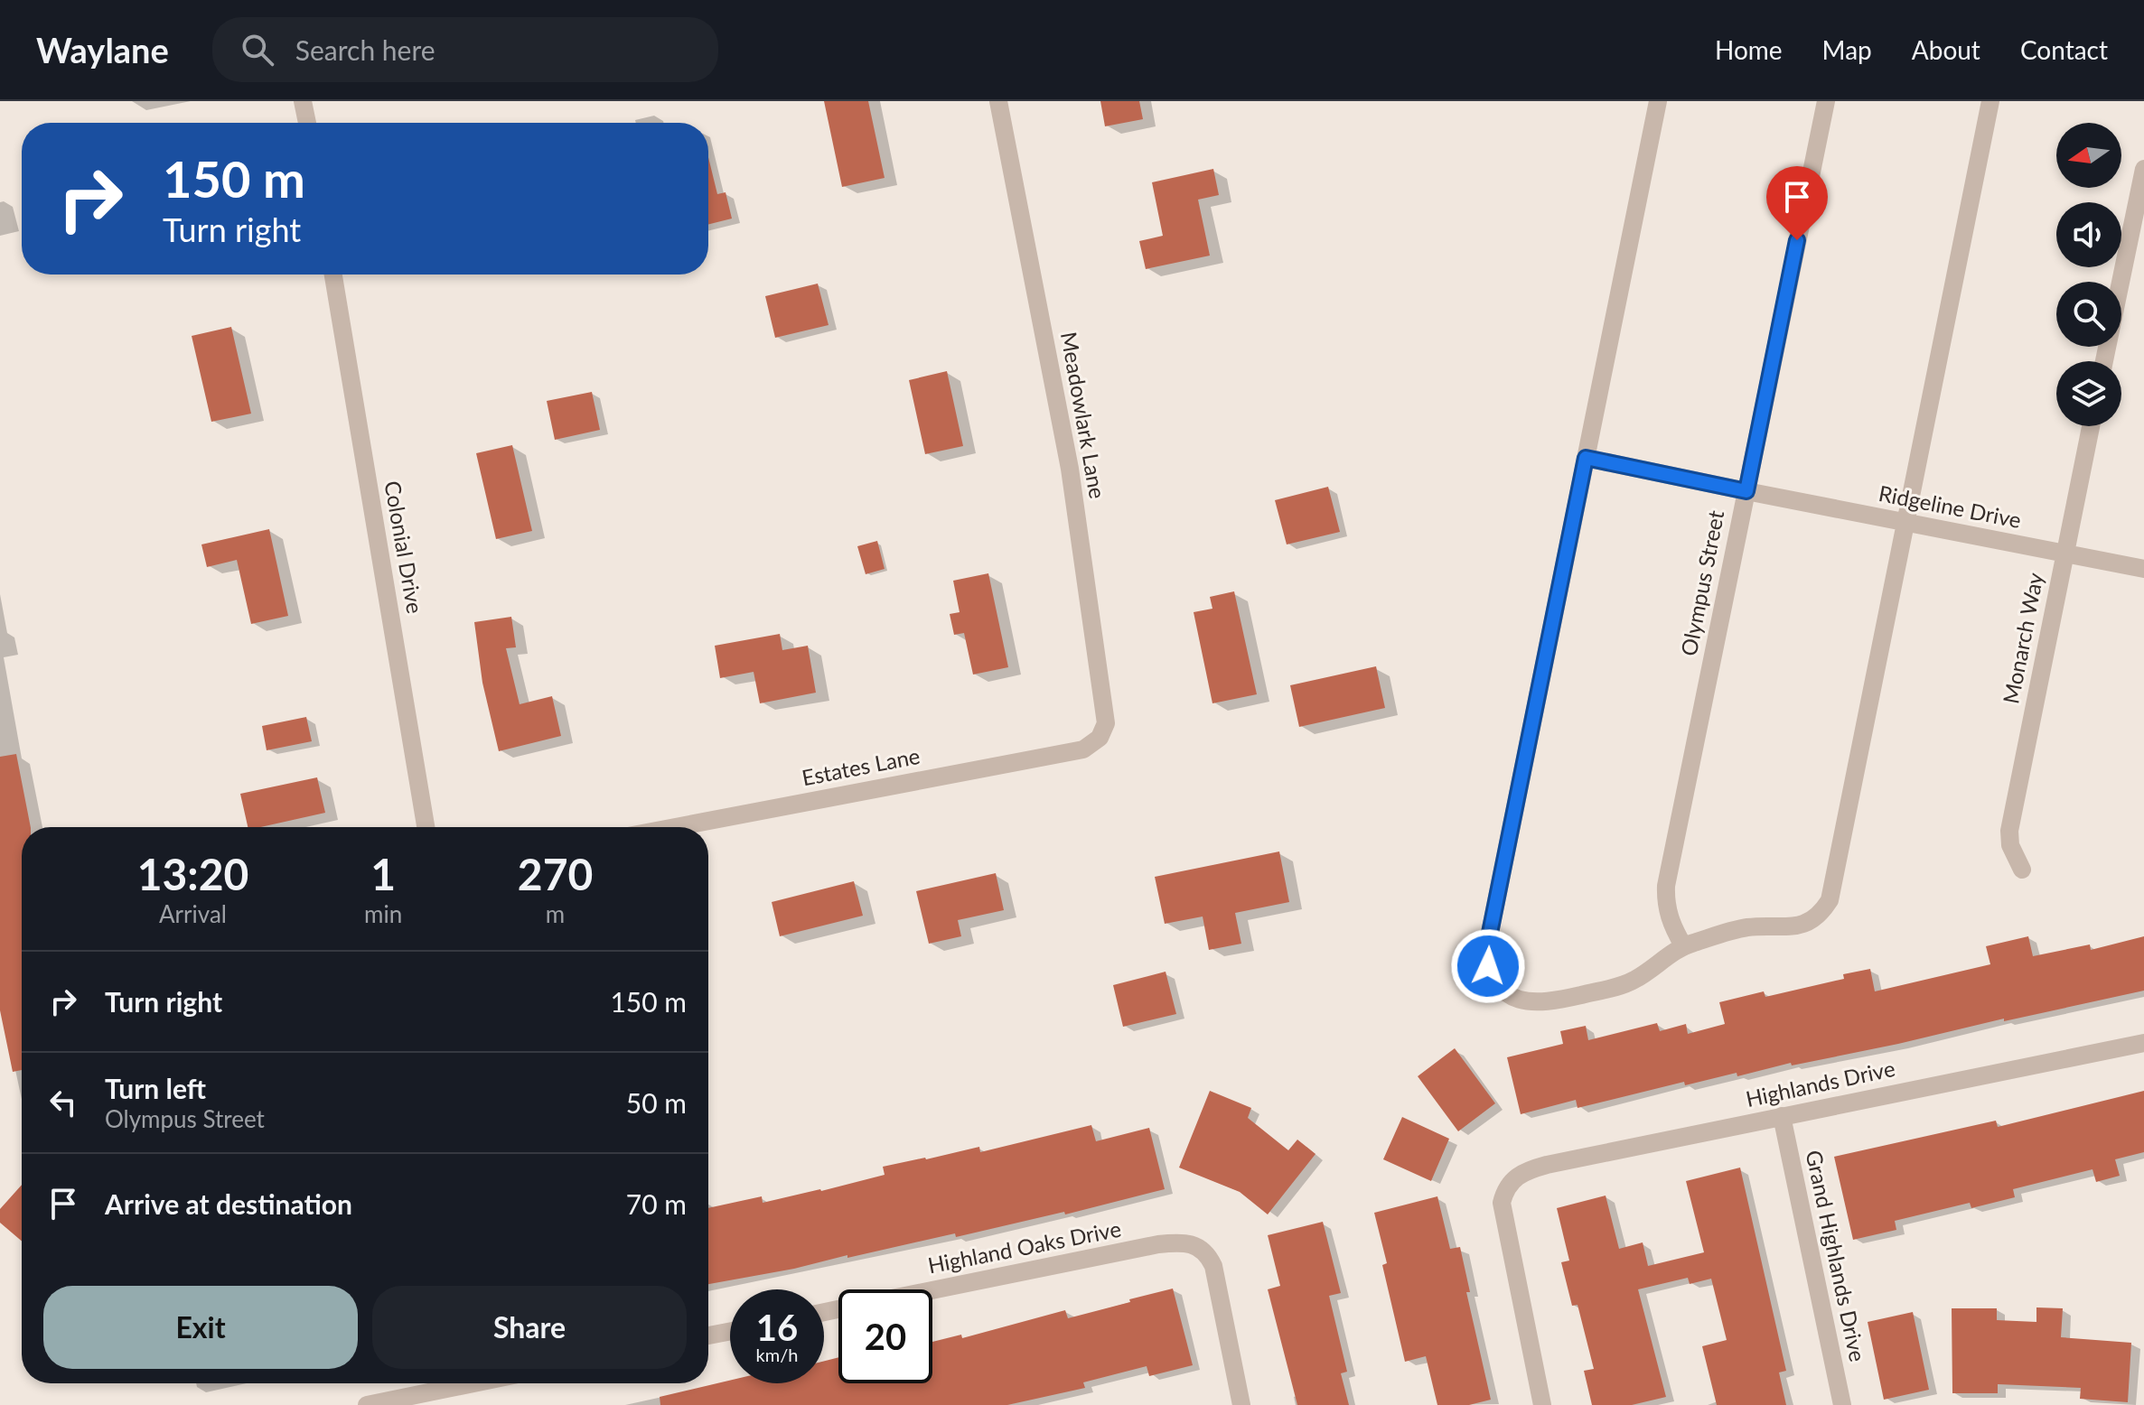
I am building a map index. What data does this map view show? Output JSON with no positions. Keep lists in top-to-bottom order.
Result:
{
  "streets": {
    "street": [
      "Meadowlark Lane",
      "Ridgeline Drive",
      "Colonial Drive",
      "Olympus Street",
      "Monarch Way",
      "Estates Lane",
      "Highlands Drive",
      "Highland Oaks Drive",
      "Grand Highlands Drive"
    ]
  },
  "crossings": [
    ["Meadowlark Lane", "Estates Lane"],
    ["Ridgeline Drive", "Olympus Street"],
    ["Ridgeline Drive", "Monarch Way"],
    ["Highlands Drive", "Grand Highlands Drive"]
  ],
  "north": "left",
  "page": {
    "header": "Waylane",
    "search": "Search here",
    "nav": [
      "Home",
      "Map",
      "About",
      "Contact"
    ],
    "turn": ["150 m", "Turn right"],
    "eta": [
      "13:20",
      "Arrival",
      "1",
      "min",
      "270",
      "m"
    ],
    "list": [
      {
        "name": "Turn right",
        "value": "150 m"
      },
      {
        "name": "Turn left",
        "note": "Olympus Street",
        "value": "50 m"
      },
      {
        "name": "Arrive at destination",
        "value": "70 m"
      }
    ],
    "buttons": ["Exit", "Share"],
    "speed": "16 km/h",
    "limit": "20"
  }
}
